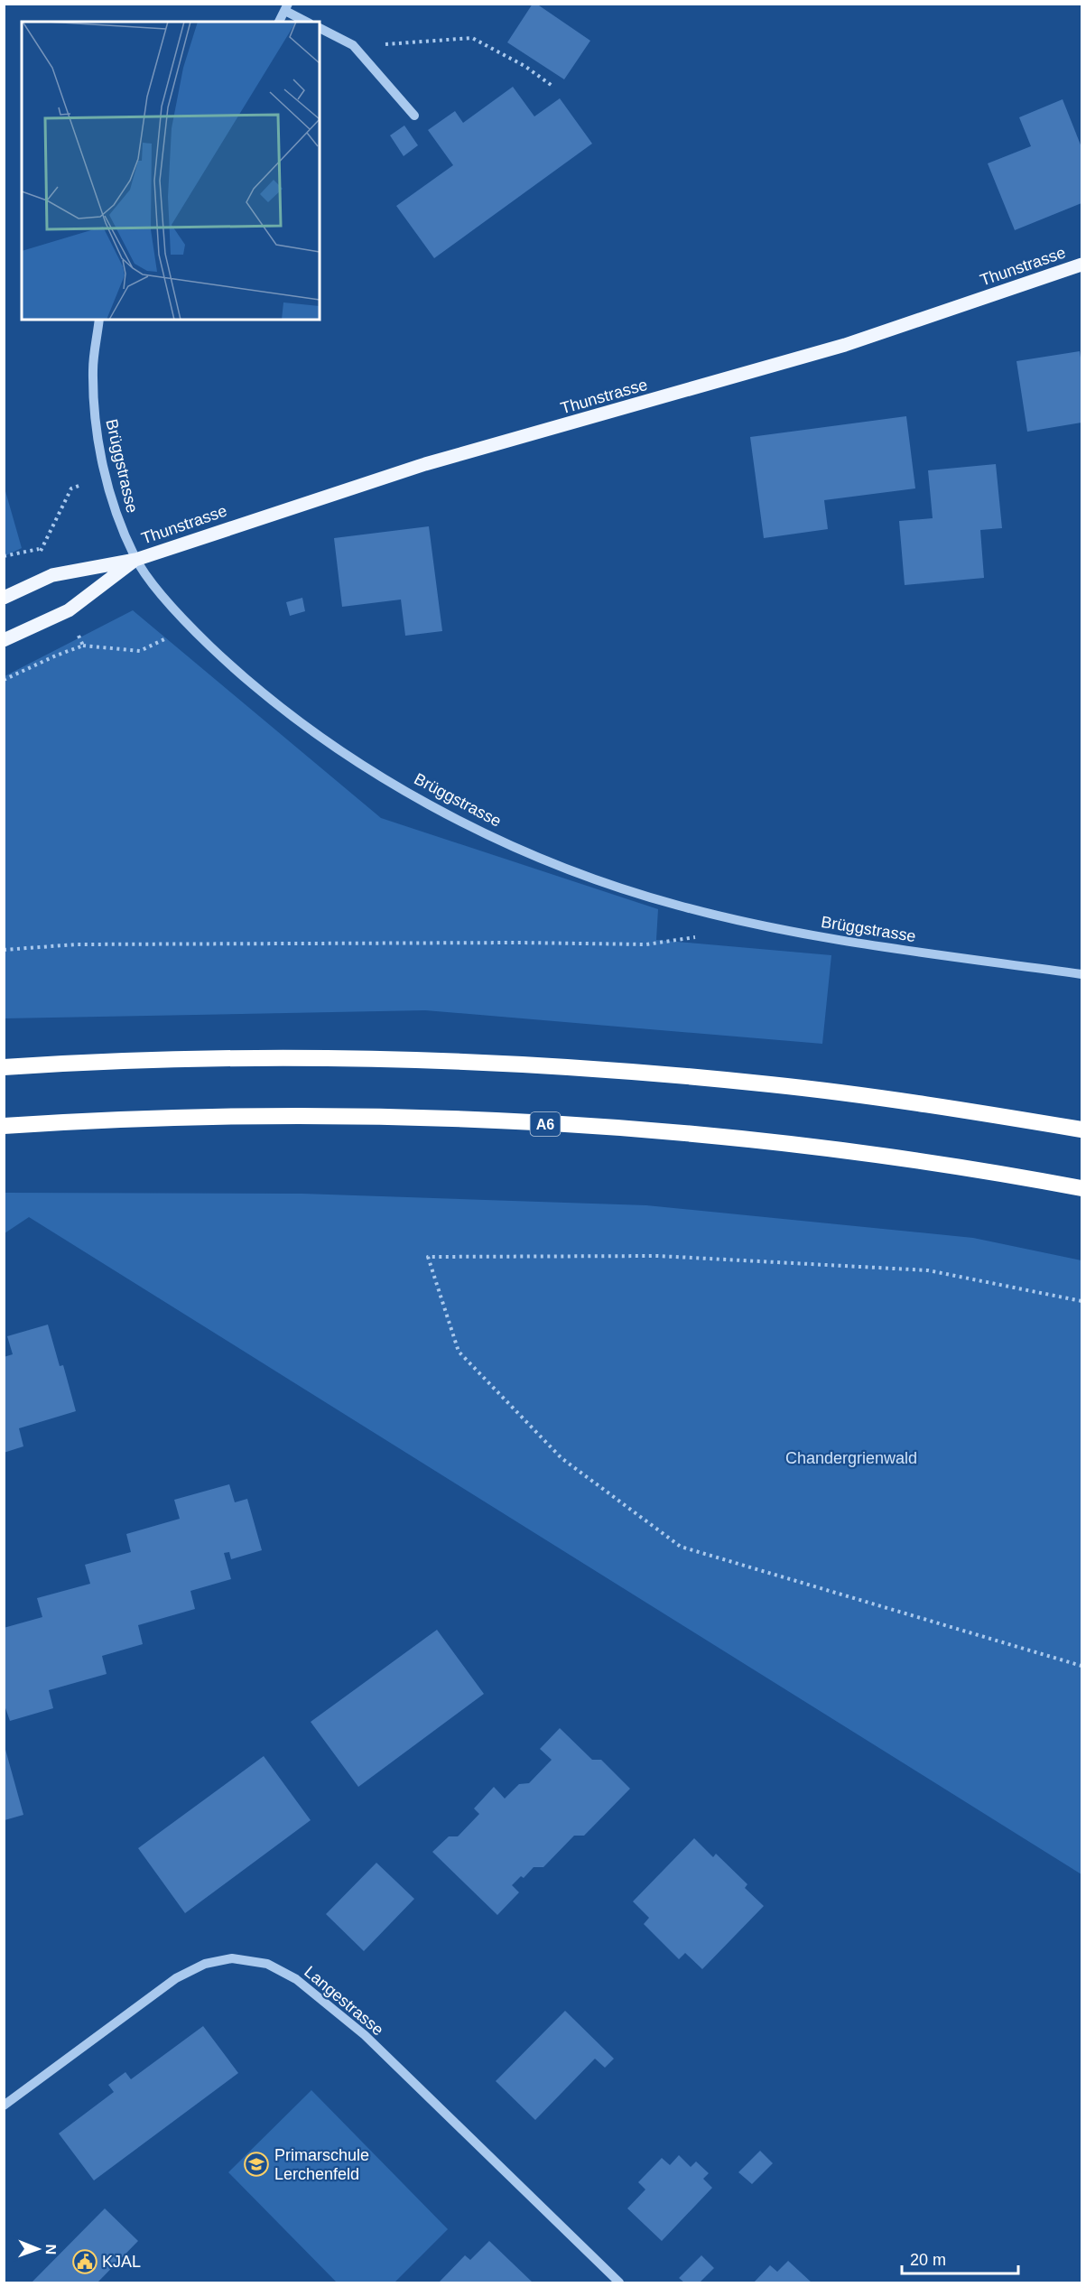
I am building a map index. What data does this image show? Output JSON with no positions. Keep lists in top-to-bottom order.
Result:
{
  "streets": {
    "highway": ["A6"],
    "main road": ["Thunstrasse"],
    "street": ["Brüggstrasse", "Langestrasse"]
  },
  "crossings": [
    ["Thunstrasse", "Brüggstrasse"]
  ],
  "parks": ["Chandergrienwald"],
  "places": {
    "school or university": ["Primarschule Lerchenfeld"],
    "public building": ["KJAL"]
  },
  "scale_bar": "20 m",
  "north": "right"
}
